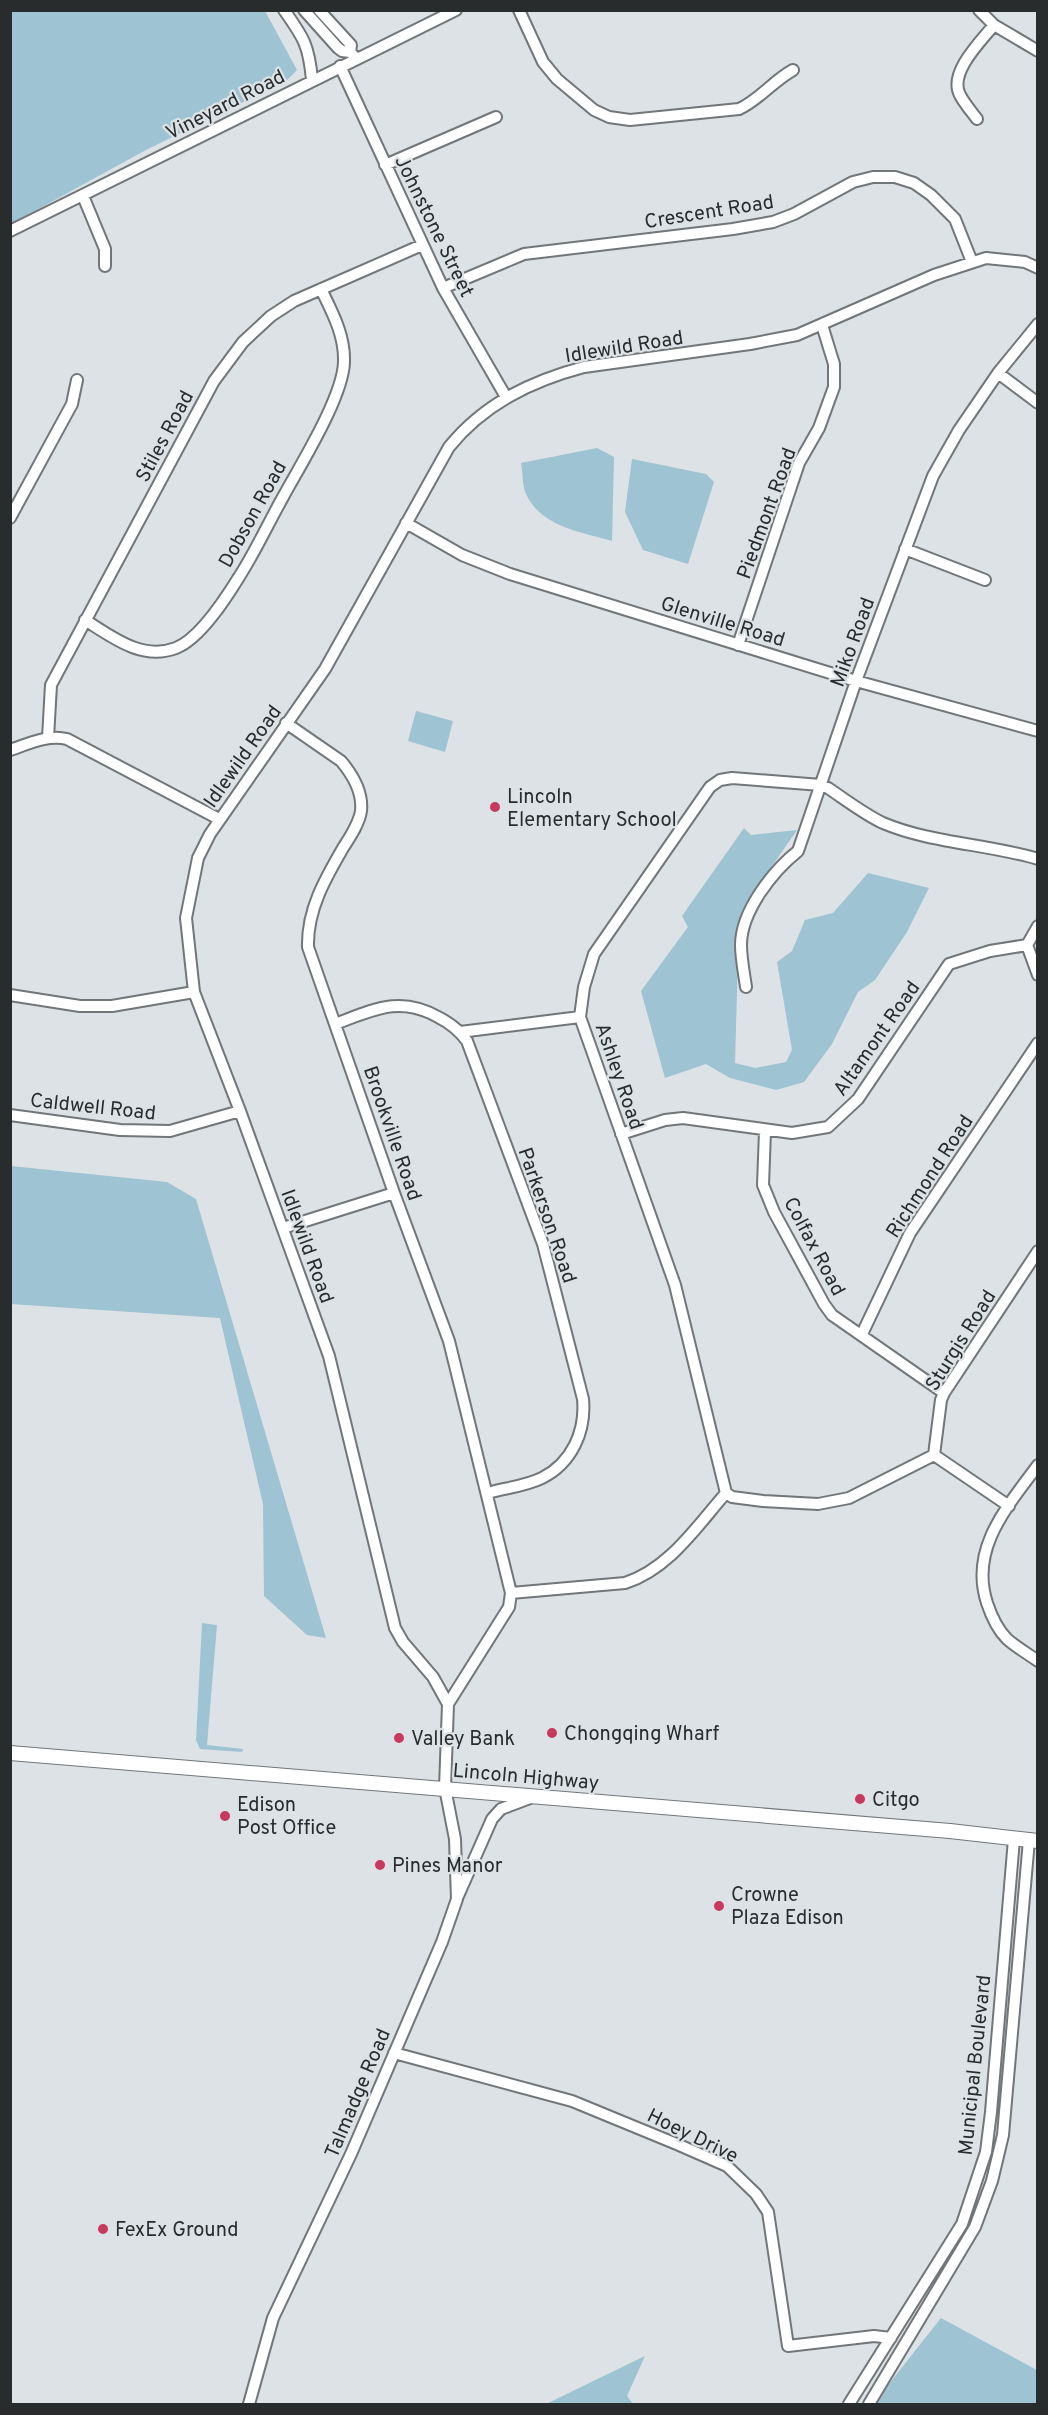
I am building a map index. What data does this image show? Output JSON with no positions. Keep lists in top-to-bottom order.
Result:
{
  "streets": {
    "main road": ["Lincoln Highway"],
    "street": [
      "Vineyard Road",
      "Crescent Road",
      "Johnstone Street",
      "Idlewild Road",
      "Stiles Road",
      "Piedmont Road",
      "Dobson Road",
      "Glenville Road",
      "Miko Road",
      "Altamont Road",
      "Ashley Road",
      "Caldwell Road",
      "Brookville Road",
      "Richmond Road",
      "Parkerson Road",
      "Colfax Road",
      "Sturgis Road",
      "Municipal Boulevard",
      "Talmadge Road",
      "Hoey Drive"
    ]
  },
  "crossings": [
    ["Vineyard Road", "Johnstone Street"],
    ["Crescent Road", "Johnstone Street"],
    ["Crescent Road", "Idlewild Road"],
    ["Johnstone Street", "Idlewild Road"],
    ["Johnstone Street", "Stiles Road"],
    ["Idlewild Road", "Piedmont Road"],
    ["Idlewild Road", "Glenville Road"],
    ["Idlewild Road", "Caldwell Road"],
    ["Idlewild Road", "Brookville Road"],
    ["Stiles Road", "Dobson Road"],
    ["Piedmont Road", "Glenville Road"],
    ["Glenville Road", "Miko Road"],
    ["Miko Road", "Ashley Road"],
    ["Altamont Road", "Ashley Road"],
    ["Altamont Road", "Colfax Road"],
    ["Brookville Road", "Parkerson Road"],
    ["Richmond Road", "Colfax Road"],
    ["Colfax Road", "Sturgis Road"],
    ["Lincoln Highway", "Municipal Boulevard"],
    ["Lincoln Highway", "Talmadge Road"],
    ["Municipal Boulevard", "Hoey Drive"],
    ["Talmadge Road", "Hoey Drive"]
  ],
  "places": [
    "Lincoln Elementary School",
    "Chongqing Wharf",
    "Valley Bank",
    "Citgo",
    "Edison Post Office",
    "Pines Manor",
    "Crowne Plaza Edison",
    "FexEx Ground"
  ]
}
